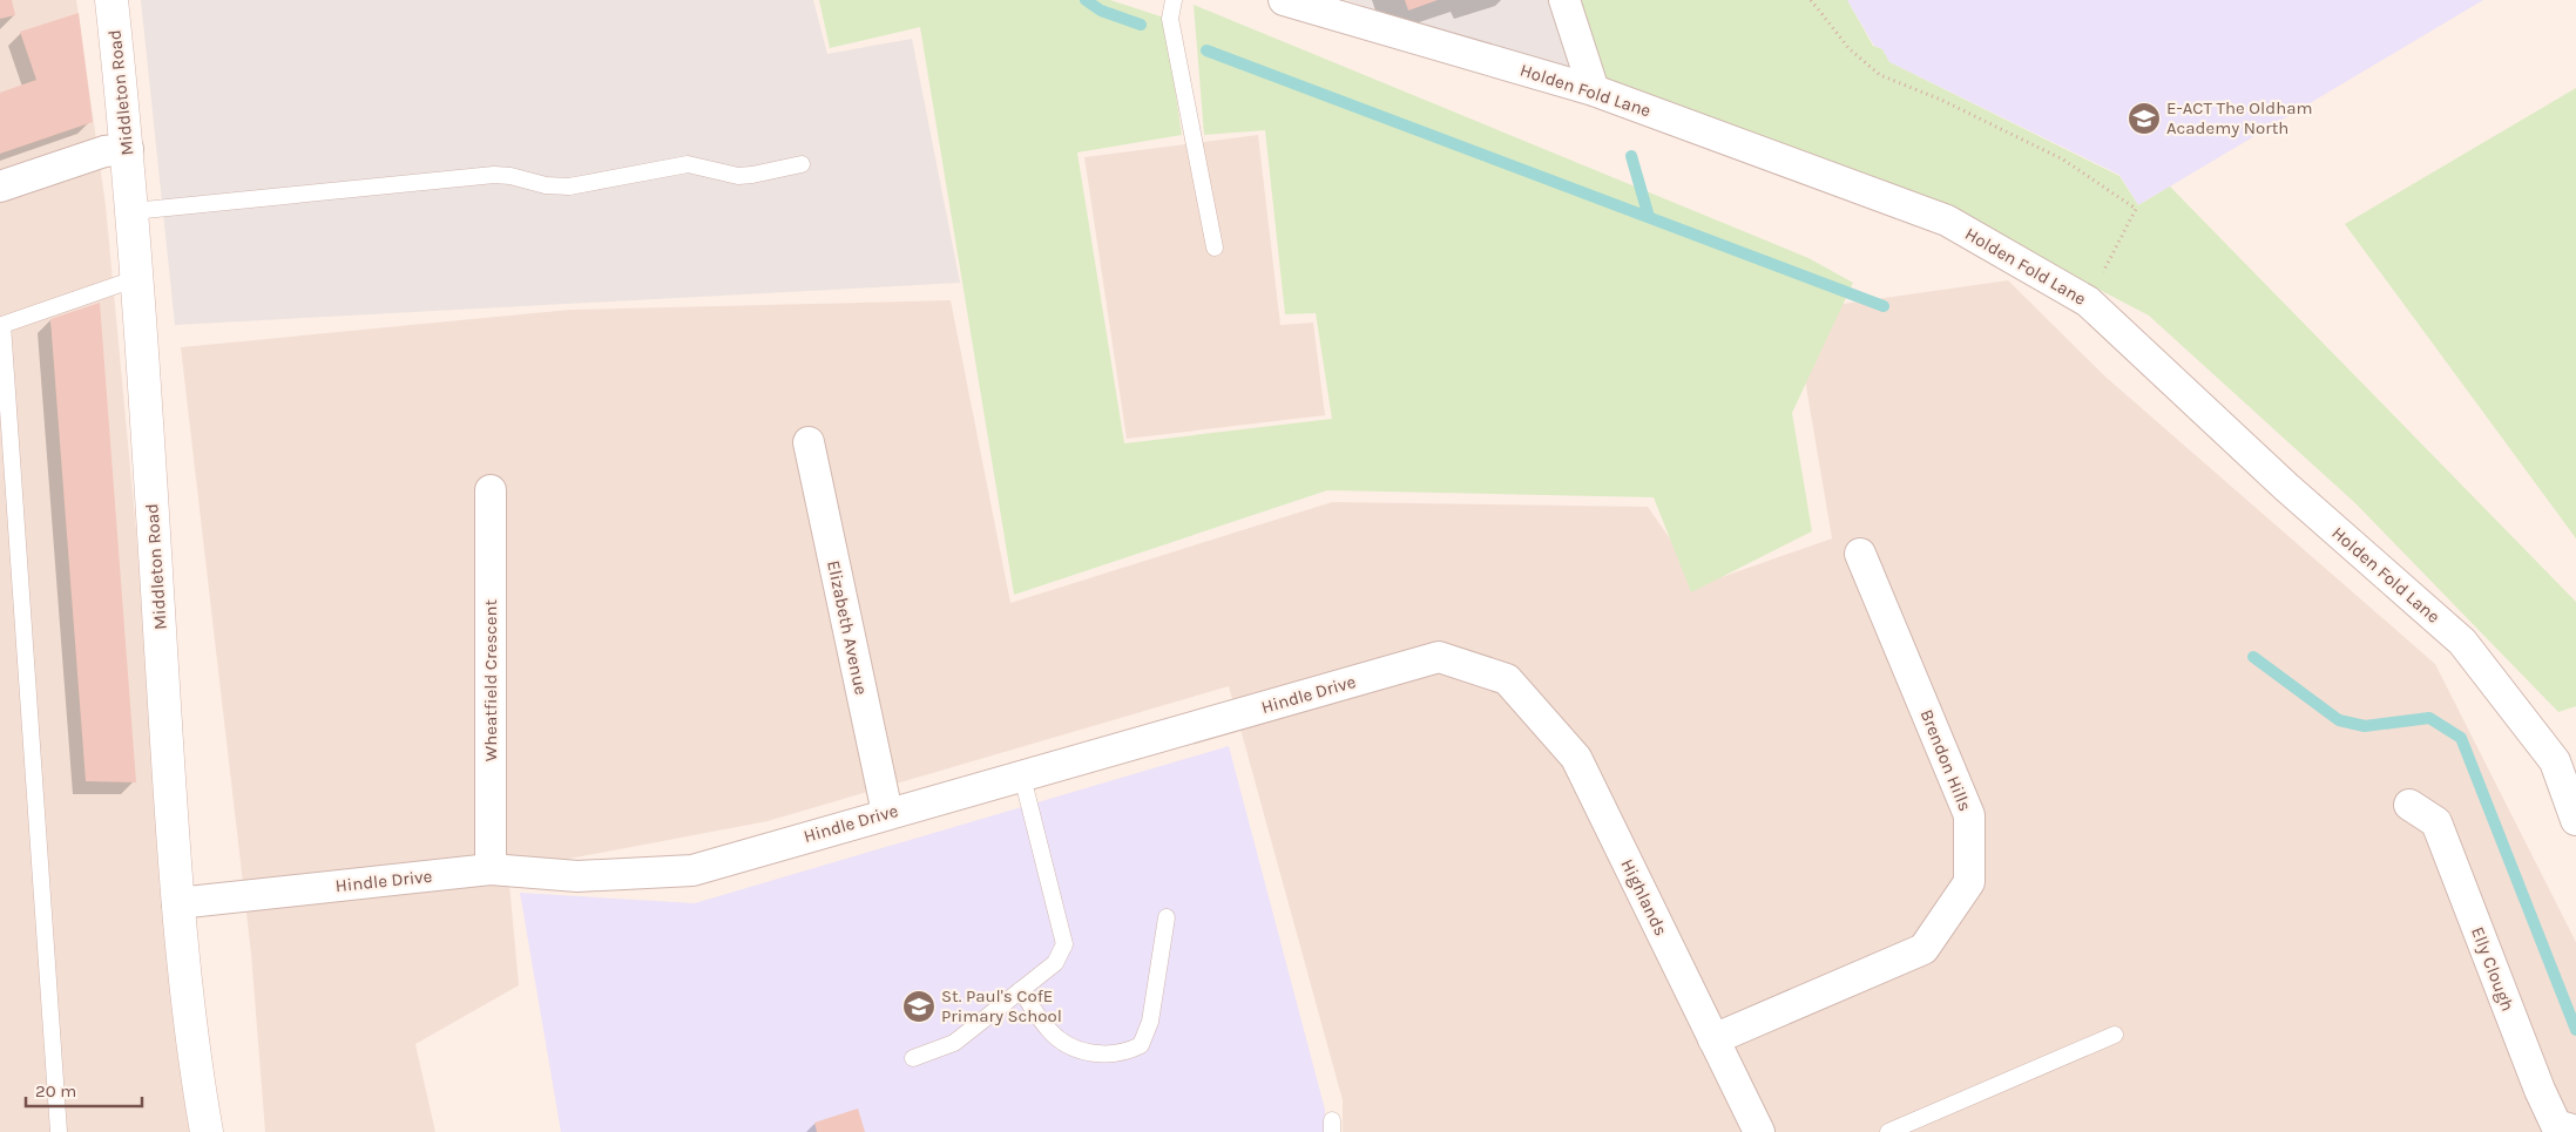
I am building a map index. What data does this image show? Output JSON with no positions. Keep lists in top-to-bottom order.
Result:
{
  "streets": {
    "main road": ["Middleton Road"],
    "street": [
      "Holden Fold Lane",
      "Elizabeth Avenue",
      "Wheatfield Crescent",
      "Hindle Drive",
      "Brendon Hills",
      "Highlands",
      "Elly Clough"
    ]
  },
  "crossings": [
    ["Middleton Road", "Hindle Drive"],
    ["Elizabeth Avenue", "Hindle Drive"],
    ["Wheatfield Crescent", "Hindle Drive"],
    ["Hindle Drive", "Highlands"],
    ["Brendon Hills", "Highlands"]
  ],
  "places": {
    "school or university": ["E-ACT The Oldham Academy North", "St. Paul's CofE Primary School"]
  },
  "scale_bar": "20 m"
}
